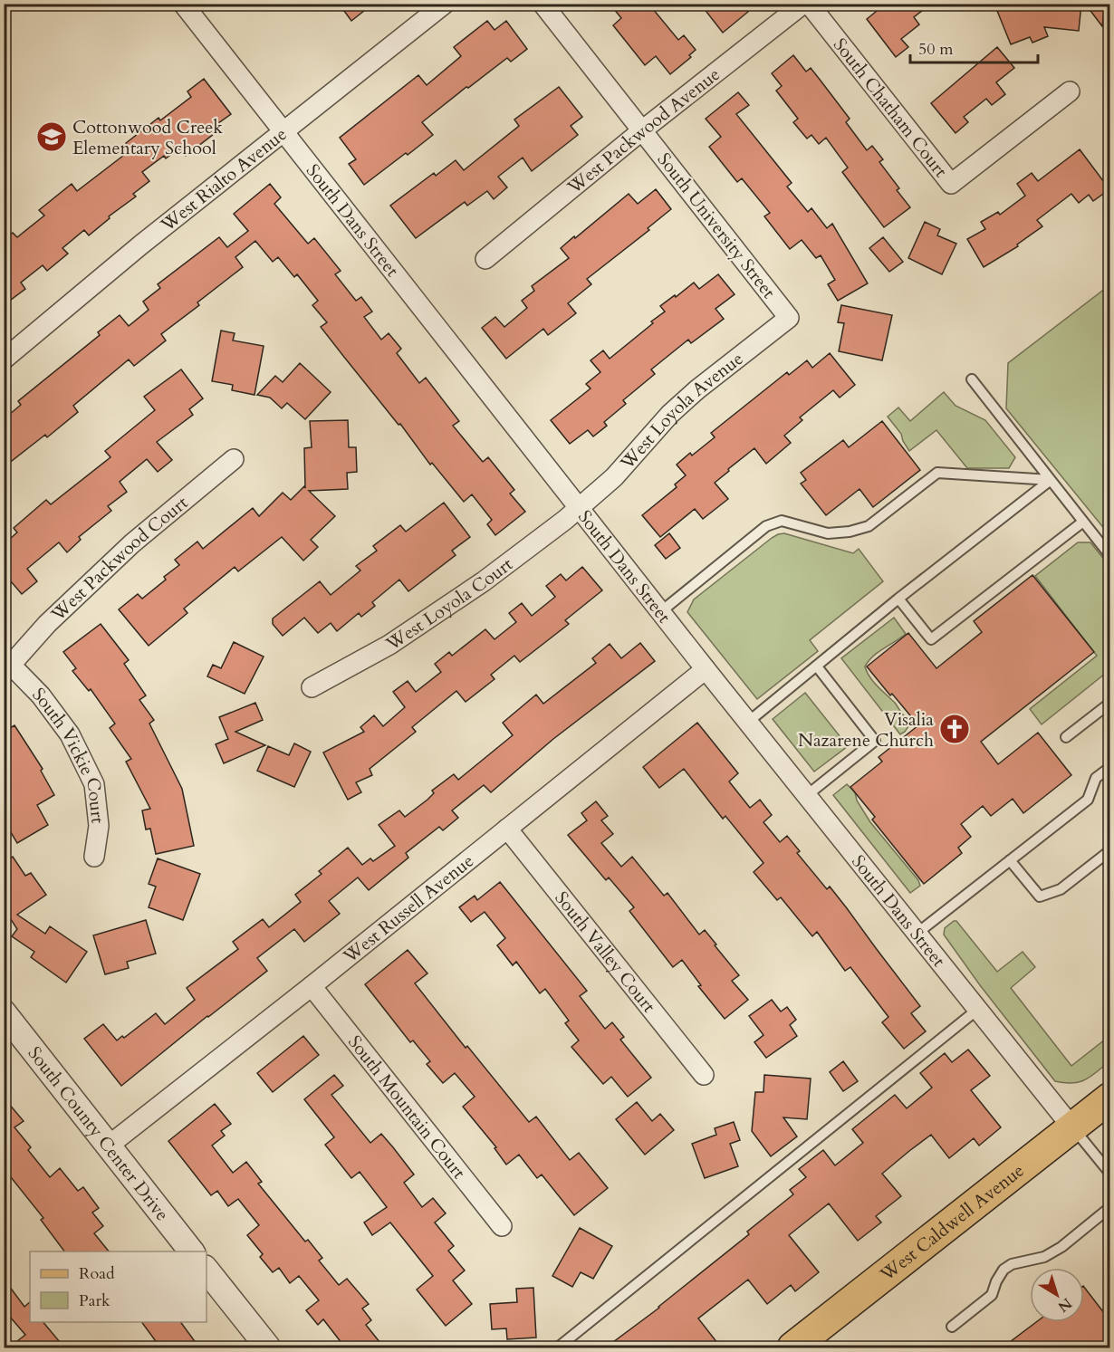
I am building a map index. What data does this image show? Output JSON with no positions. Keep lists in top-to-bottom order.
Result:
{
  "streets": {
    "main road": ["West Caldwell Avenue"],
    "street": [
      "South Chatham Court",
      "West Packwood Avenue",
      "West Rialto Avenue",
      "South Dans Street",
      "South University Street",
      "West Loyola Avenue",
      "West Packwood Court",
      "West Loyola Court",
      "South Vickie Court",
      "West Russell Avenue",
      "South Valley Court",
      "South Mountain Court",
      "South County Center Drive"
    ]
  },
  "crossings": [
    ["West Packwood Avenue", "South University Street"],
    ["West Rialto Avenue", "South Dans Street"],
    ["South Dans Street", "West Loyola Avenue"],
    ["South Dans Street", "West Loyola Court"],
    ["South Dans Street", "West Russell Avenue"],
    ["South Dans Street", "West Caldwell Avenue"],
    ["South University Street", "West Loyola Avenue"],
    ["West Loyola Avenue", "West Loyola Court"],
    ["West Packwood Court", "South Vickie Court"],
    ["West Russell Avenue", "South Valley Court"],
    ["West Russell Avenue", "South Mountain Court"],
    ["West Russell Avenue", "South County Center Drive"]
  ],
  "places": {
    "school or university": ["Cottonwood Creek Elementary School"],
    "church": ["Visalia Nazarene Church"]
  },
  "legend": ["Road", "Park"],
  "scale_bar": "50 m",
  "north": "bottom right"
}
